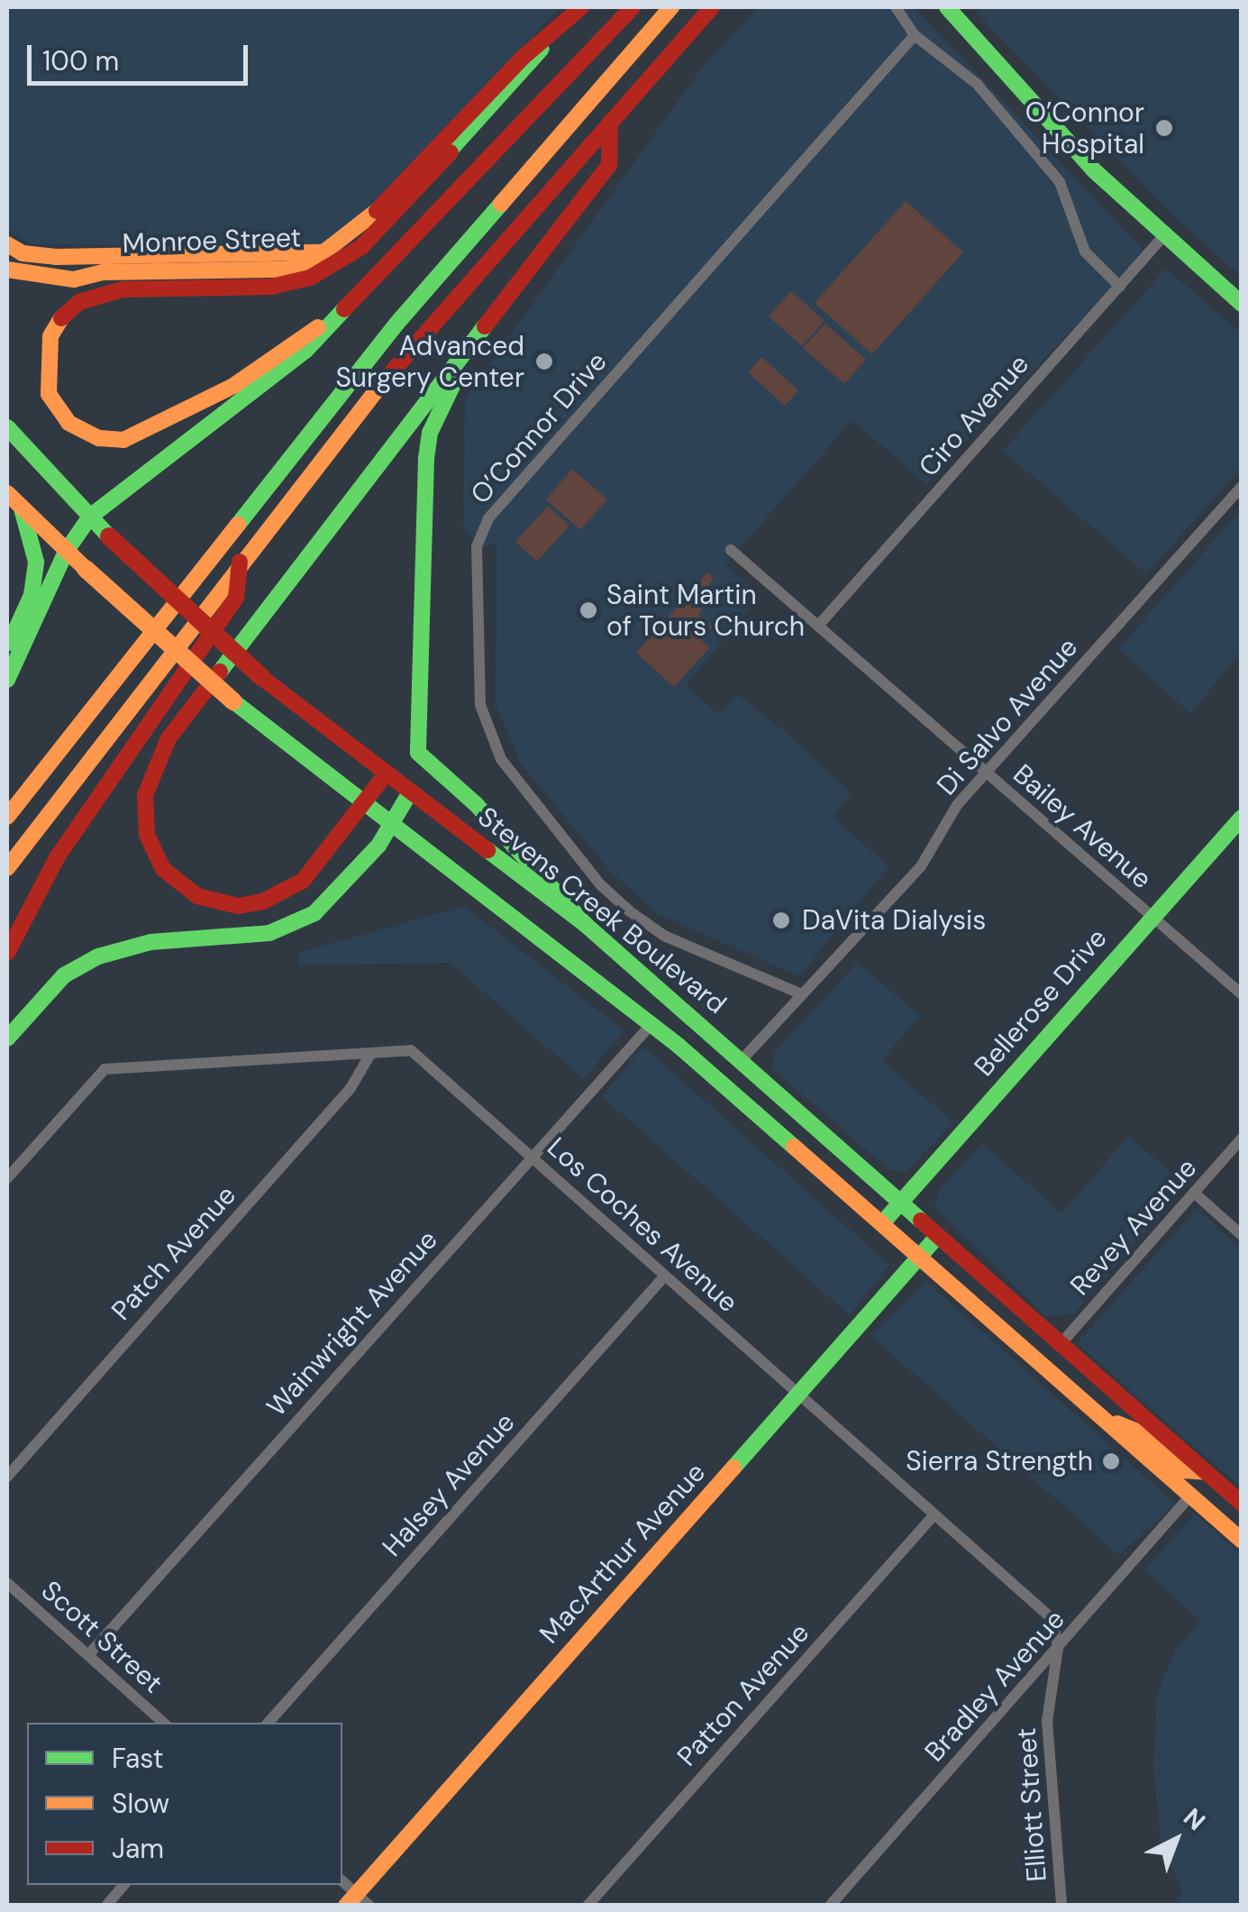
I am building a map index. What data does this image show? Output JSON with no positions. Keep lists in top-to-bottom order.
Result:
{
  "streets": {
    "main road": [
      "Monroe Street",
      "Stevens Creek Boulevard",
      "Bellerose Drive",
      "MacArthur Avenue"
    ],
    "street": [
      "Ciro Avenue",
      "O’Connor Drive",
      "Di Salvo Avenue",
      "Bailey Avenue",
      "Los Coches Avenue",
      "Revey Avenue",
      "Patch Avenue",
      "Wainwright Avenue",
      "Halsey Avenue",
      "Scott Street",
      "Bradley Avenue",
      "Patton Avenue",
      "Elliott Street"
    ]
  },
  "crossings": [
    ["Ciro Avenue", "Bailey Avenue"],
    ["O’Connor Drive", "Di Salvo Avenue"],
    ["Di Salvo Avenue", "Bailey Avenue"],
    ["Di Salvo Avenue", "Stevens Creek Boulevard"],
    ["Bailey Avenue", "Bellerose Drive"],
    ["Stevens Creek Boulevard", "Bellerose Drive"],
    ["Stevens Creek Boulevard", "Revey Avenue"],
    ["Stevens Creek Boulevard", "Wainwright Avenue"],
    ["Stevens Creek Boulevard", "MacArthur Avenue"],
    ["Stevens Creek Boulevard", "Bradley Avenue"],
    ["Los Coches Avenue", "Patch Avenue"],
    ["Los Coches Avenue", "Wainwright Avenue"],
    ["Los Coches Avenue", "Halsey Avenue"],
    ["Los Coches Avenue", "MacArthur Avenue"],
    ["Los Coches Avenue", "Bradley Avenue"],
    ["Los Coches Avenue", "Patton Avenue"],
    ["Los Coches Avenue", "Elliott Street"],
    ["Wainwright Avenue", "Scott Street"],
    ["Bradley Avenue", "Elliott Street"]
  ],
  "places": [
    "O’Connor Hospital",
    "Advanced Surgery Center",
    "Saint Martin of Tours Church",
    "DaVita Dialysis",
    "Sierra Strength"
  ],
  "legend": ["Fast", "Slow", "Jam"],
  "scale_bar": "100 m",
  "north": "top right"
}
